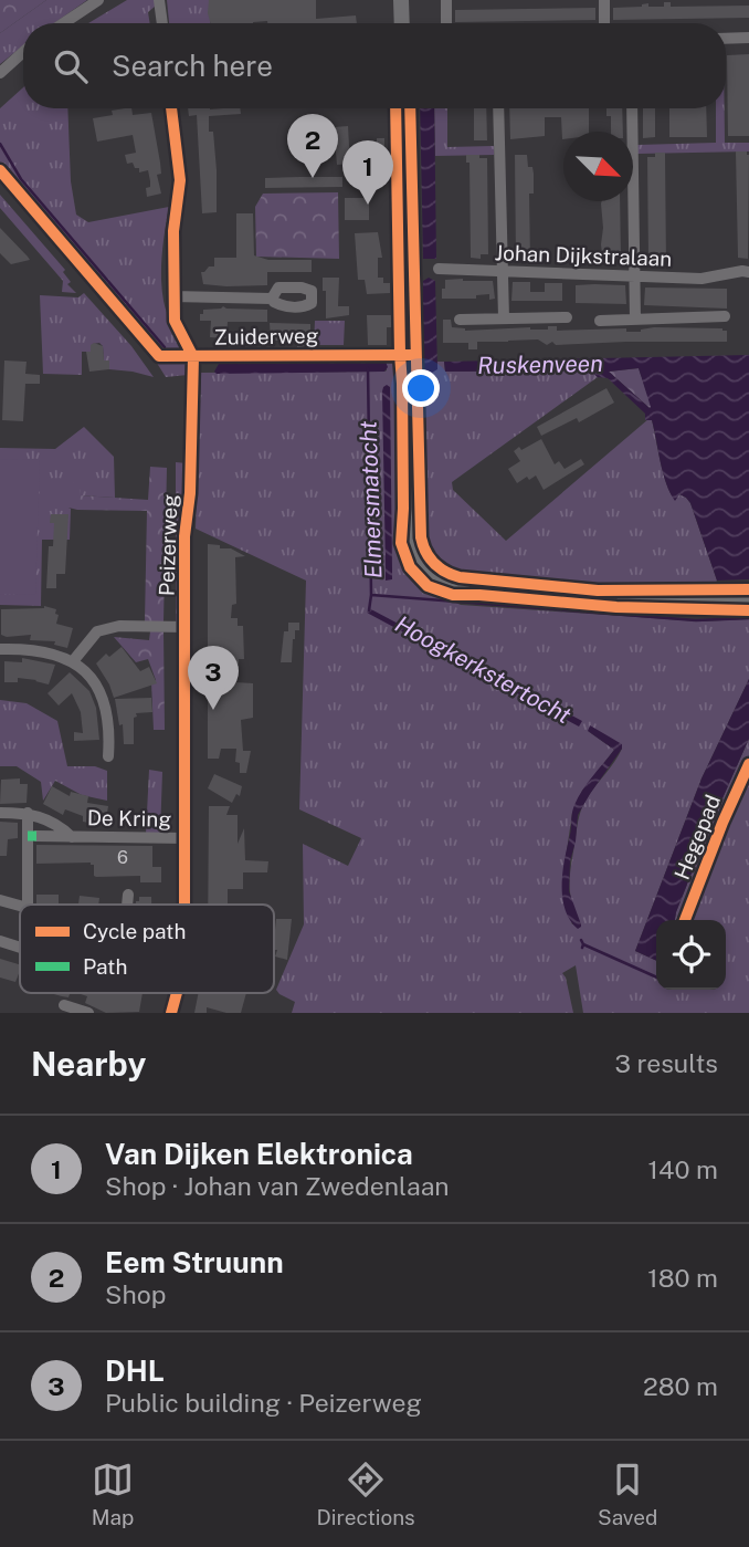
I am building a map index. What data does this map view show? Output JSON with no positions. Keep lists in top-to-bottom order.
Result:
{
  "streets": {
    "street": [
      "Johan Dijkstralaan",
      "Zuiderweg",
      "Peizerweg",
      "De Kring"
    ],
    "cycle path": ["Hegepad"]
  },
  "crossings": [
    ["Zuiderweg", "Peizerweg"],
    ["Peizerweg", "De Kring"]
  ],
  "water": ["Ruskenveen", "Elmersmatocht", "Hoogkerkstertocht"],
  "house_numbers": ["6"],
  "legend": ["Cycle path", "Path"],
  "north": "bottom right",
  "page": {
    "search": "Search here",
    "pins": ["2", "1", "3"],
    "heading": ["Nearby", "3 results"],
    "list": [
      {
        "mark": "1",
        "name": "Van Dijken Elektronica",
        "note": "Shop · Johan van Zwedenlaan",
        "value": "140 m"
      },
      {
        "mark": "2",
        "name": "Eem Struunn",
        "note": "Shop",
        "value": "180 m"
      },
      {
        "mark": "3",
        "name": "DHL",
        "note": "Public building · Peizerweg",
        "value": "280 m"
      }
    ],
    "nav": ["Map", "Directions", "Saved"]
  }
}
